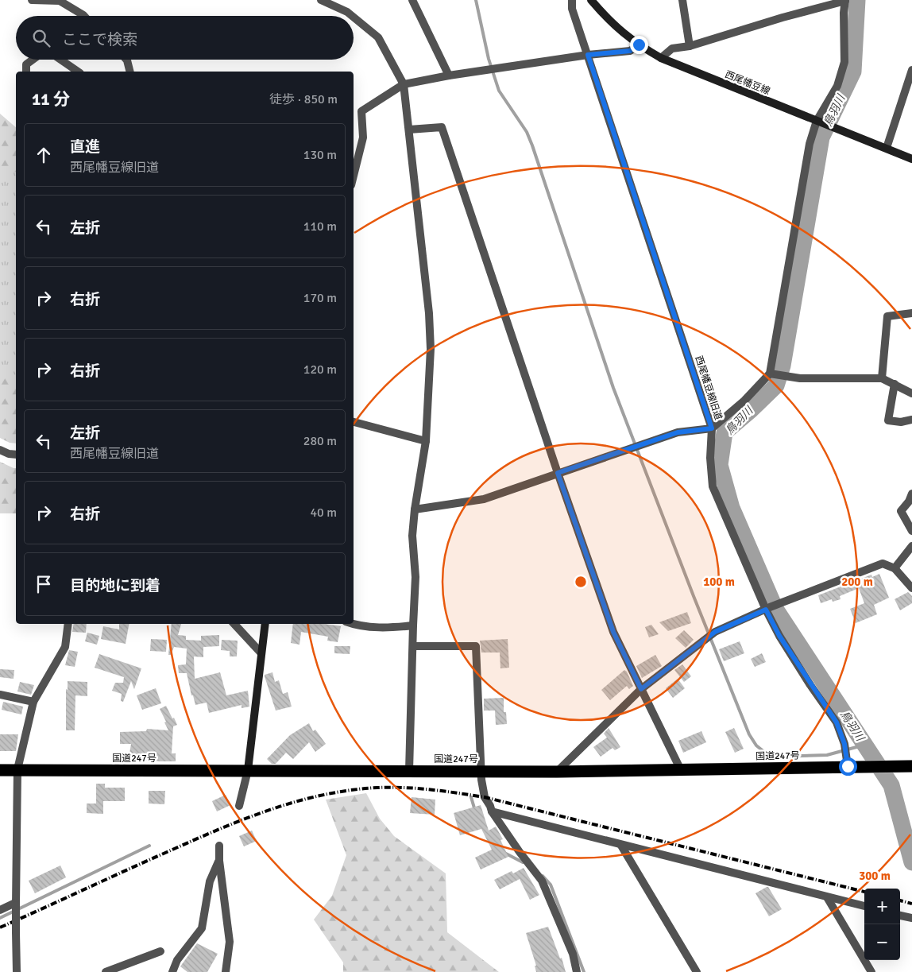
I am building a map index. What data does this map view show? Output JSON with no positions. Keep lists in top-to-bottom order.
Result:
{
  "streets": {
    "highway": ["国道247号"],
    "main road": ["西尾幡豆線"],
    "street": ["西尾幡豆線旧道"]
  },
  "crossings": [
    ["西尾幡豆線旧道", "国道247号"]
  ],
  "water": ["鳥羽川"],
  "page": {
    "search": "ここで検索",
    "heading": ["11 分", "徒歩 · 850 m"],
    "list": [
      ["直進", "西尾幡豆線旧道", "130 m"],
      ["左折", "110 m"],
      ["右折", "170 m"],
      ["右折", "120 m"],
      ["左折", "西尾幡豆線旧道", "280 m"],
      ["右折", "40 m"],
      "目的地に到着"
    ],
    "map_buttons": ["+", "−"]
  },
  "rings": ["100 m", "200 m", "300 m"]
}
